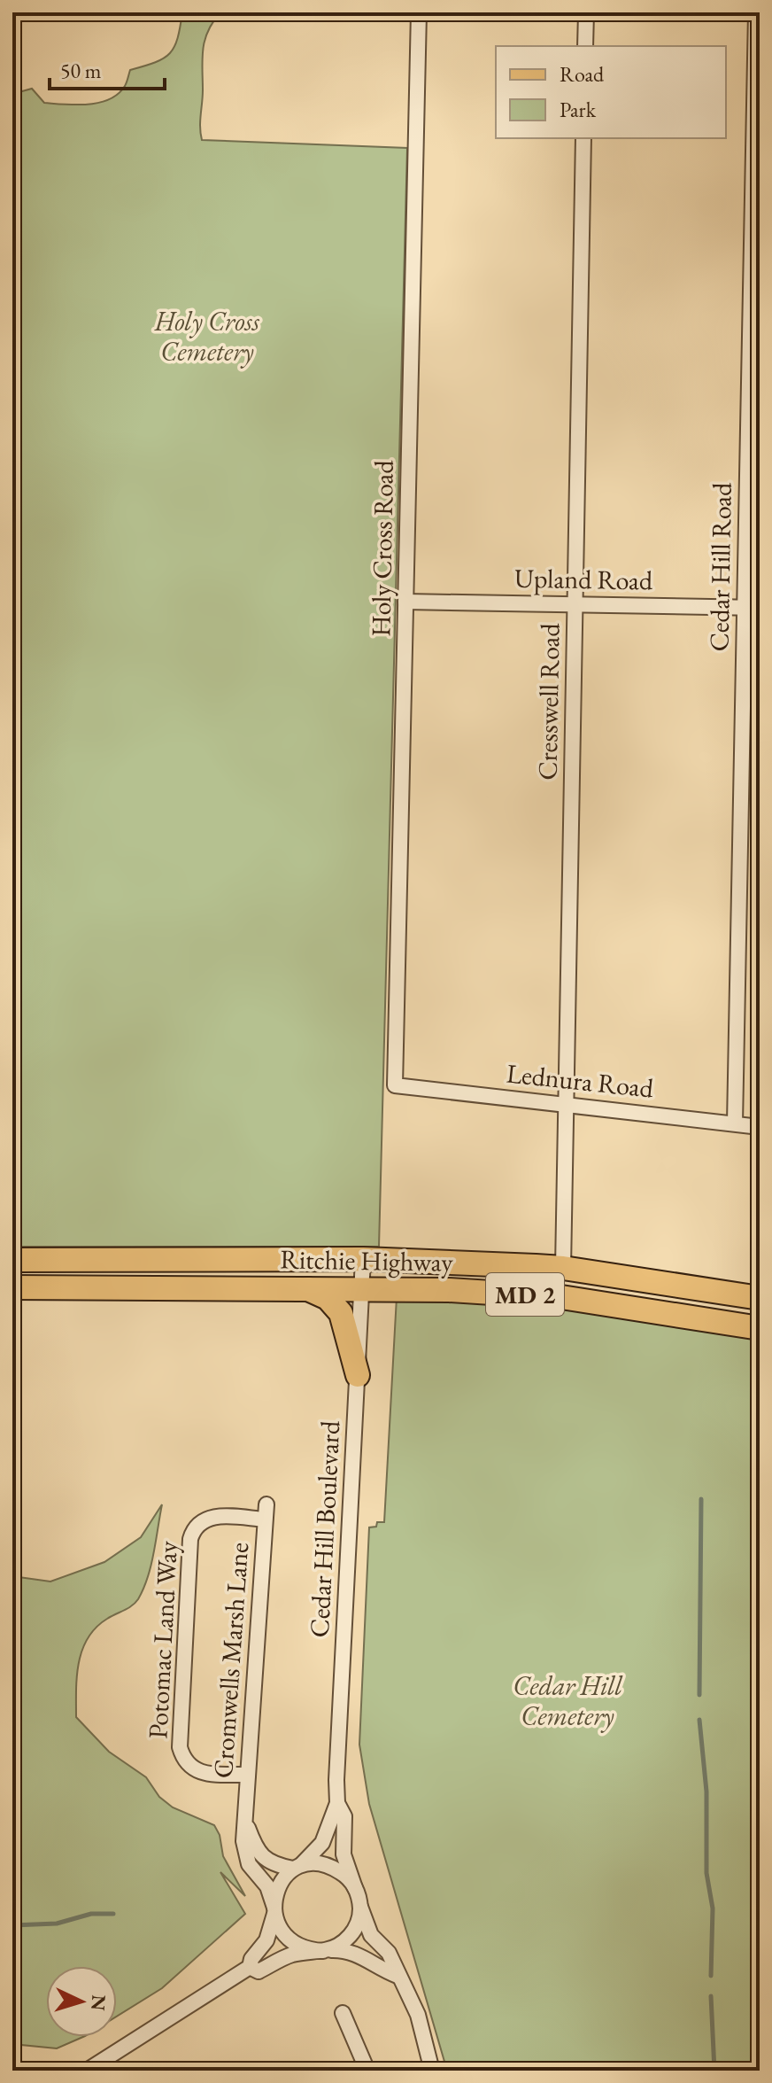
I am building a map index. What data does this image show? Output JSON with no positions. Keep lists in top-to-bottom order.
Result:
{
  "streets": {
    "main road": ["Ritchie Highway", "MD 2"],
    "street": [
      "Holy Cross Road",
      "Cedar Hill Road",
      "Upland Road",
      "Cresswell Road",
      "Lednura Road",
      "Cedar Hill Boulevard",
      "Potomac Land Way",
      "Cromwells Marsh Lane"
    ]
  },
  "crossings": [
    ["Holy Cross Road", "Upland Road"],
    ["Holy Cross Road", "Lednura Road"],
    ["Cedar Hill Road", "Upland Road"],
    ["Cedar Hill Road", "Lednura Road"],
    ["Upland Road", "Cresswell Road"],
    ["Cresswell Road", "Lednura Road"],
    ["Cresswell Road", "Ritchie Highway"],
    ["Ritchie Highway", "Cedar Hill Boulevard"],
    ["Cedar Hill Boulevard", "Cromwells Marsh Lane"],
    ["Potomac Land Way", "Cromwells Marsh Lane"]
  ],
  "parks": ["Holy Cross Cemetery", "Cedar Hill Cemetery"],
  "legend": ["Road", "Park"],
  "scale_bar": "50 m",
  "north": "right"
}
